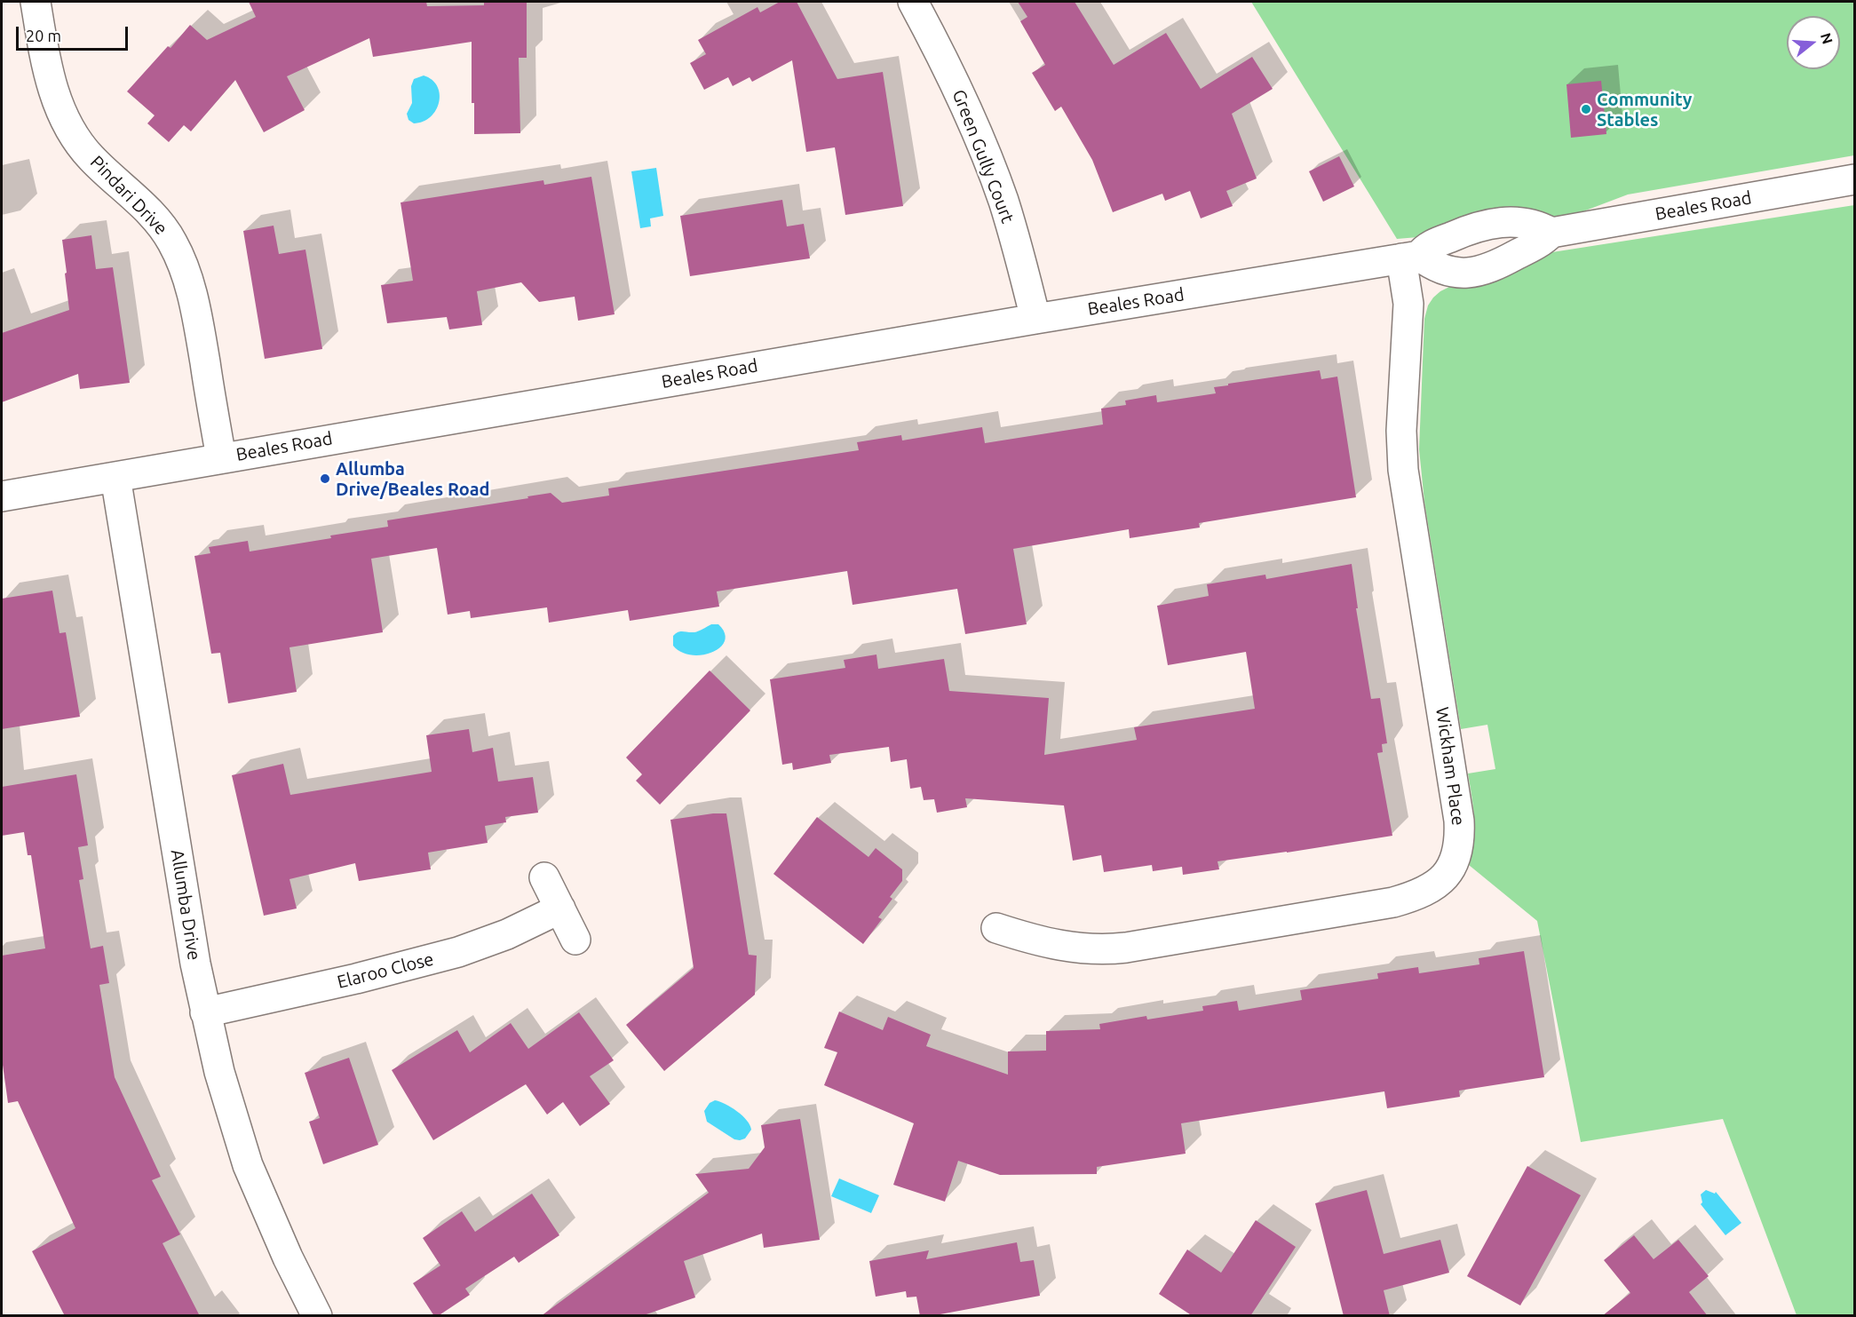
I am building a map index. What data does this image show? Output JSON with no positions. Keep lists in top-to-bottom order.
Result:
{
  "streets": {
    "street": [
      "Green Gully Court",
      "Pindari Drive",
      "Beales Road",
      "Wickham Place",
      "Allumba Drive",
      "Elaroo Close"
    ]
  },
  "crossings": [
    ["Green Gully Court", "Beales Road"],
    ["Pindari Drive", "Beales Road"],
    ["Beales Road", "Wickham Place"],
    ["Beales Road", "Allumba Drive"],
    ["Allumba Drive", "Elaroo Close"]
  ],
  "places": ["Community Stables", "Allumba Drive/Beales Road"],
  "scale_bar": "20 m",
  "north": "right"
}
